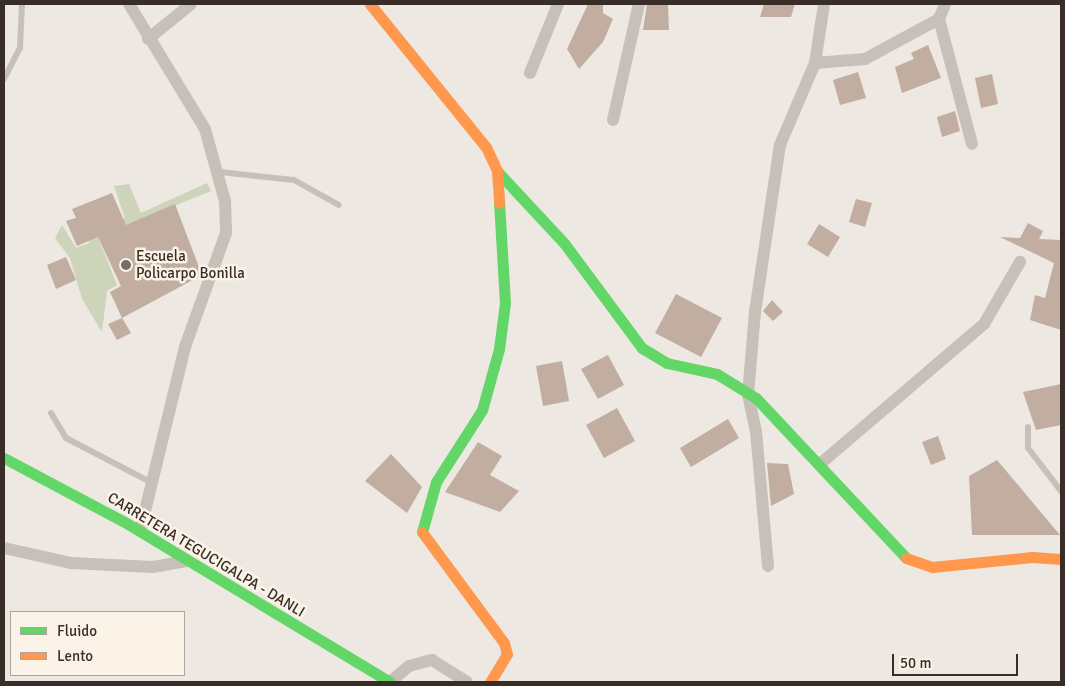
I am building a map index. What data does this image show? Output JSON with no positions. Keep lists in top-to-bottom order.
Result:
{
  "streets": {
    "main road": ["CARRETERA TEGUCIGALPA - DANLI"]
  },
  "places": ["Escuela Policarpo Bonilla"],
  "legend": ["Fluido", "Lento"],
  "scale_bar": "50 m"
}
